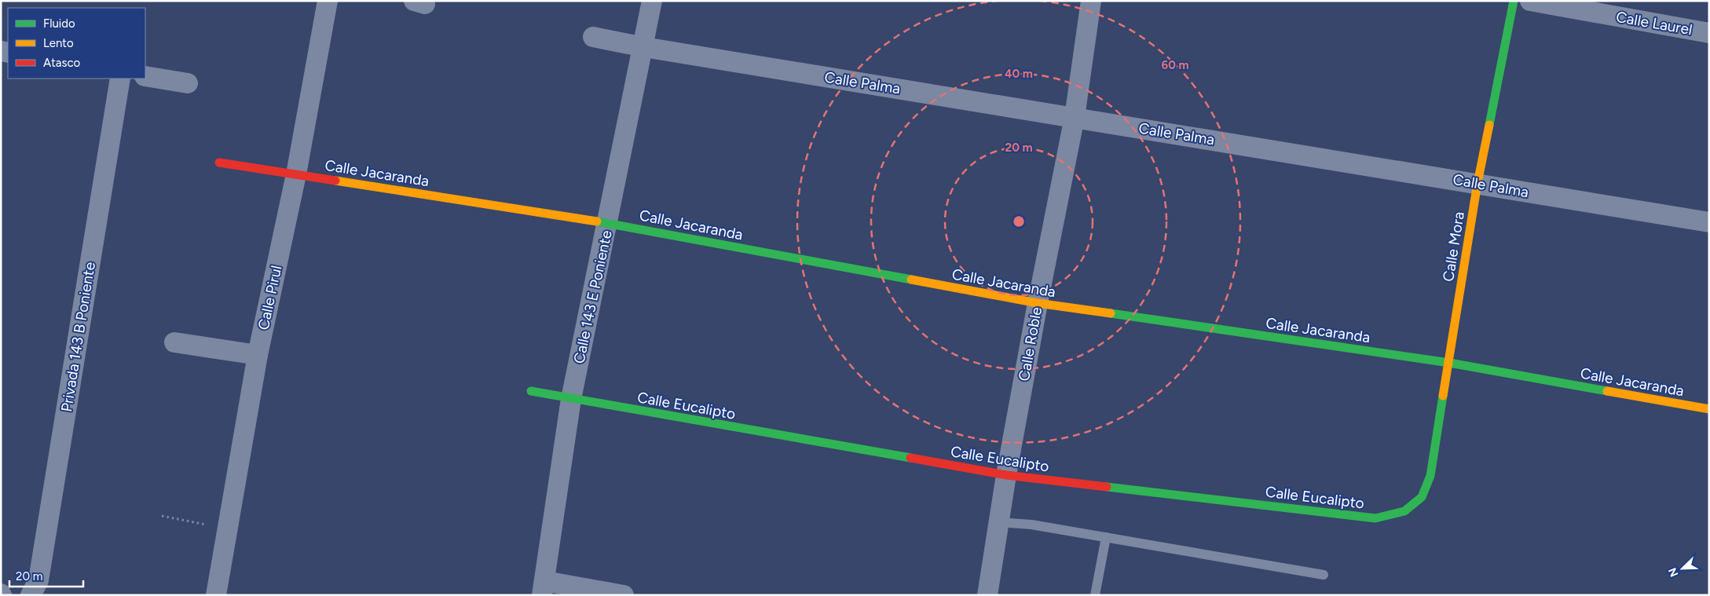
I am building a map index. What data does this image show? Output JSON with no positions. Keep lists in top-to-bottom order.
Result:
{
  "streets": {
    "street": [
      "Calle Laurel",
      "Calle Palma",
      "Calle Jacaranda",
      "Calle Mora",
      "Calle 143 E Poniente",
      "Calle Pirul",
      "Privada 143 B Poniente",
      "Calle Roble",
      "Calle Eucalipto"
    ]
  },
  "crossings": [
    ["Calle Palma", "Calle Mora"],
    ["Calle Palma", "Calle 143 E Poniente"],
    ["Calle Palma", "Calle Roble"],
    ["Calle Jacaranda", "Calle Mora"],
    ["Calle Jacaranda", "Calle 143 E Poniente"],
    ["Calle Jacaranda", "Calle Pirul"],
    ["Calle Jacaranda", "Calle Roble"],
    ["Calle Mora", "Calle Eucalipto"],
    ["Calle 143 E Poniente", "Calle Eucalipto"],
    ["Calle Roble", "Calle Eucalipto"]
  ],
  "legend": ["Fluido", "Lento", "Atasco"],
  "scale_bar": "20 m",
  "north": "bottom left",
  "rings": ["60 m", "40 m", "20 m"]
}
